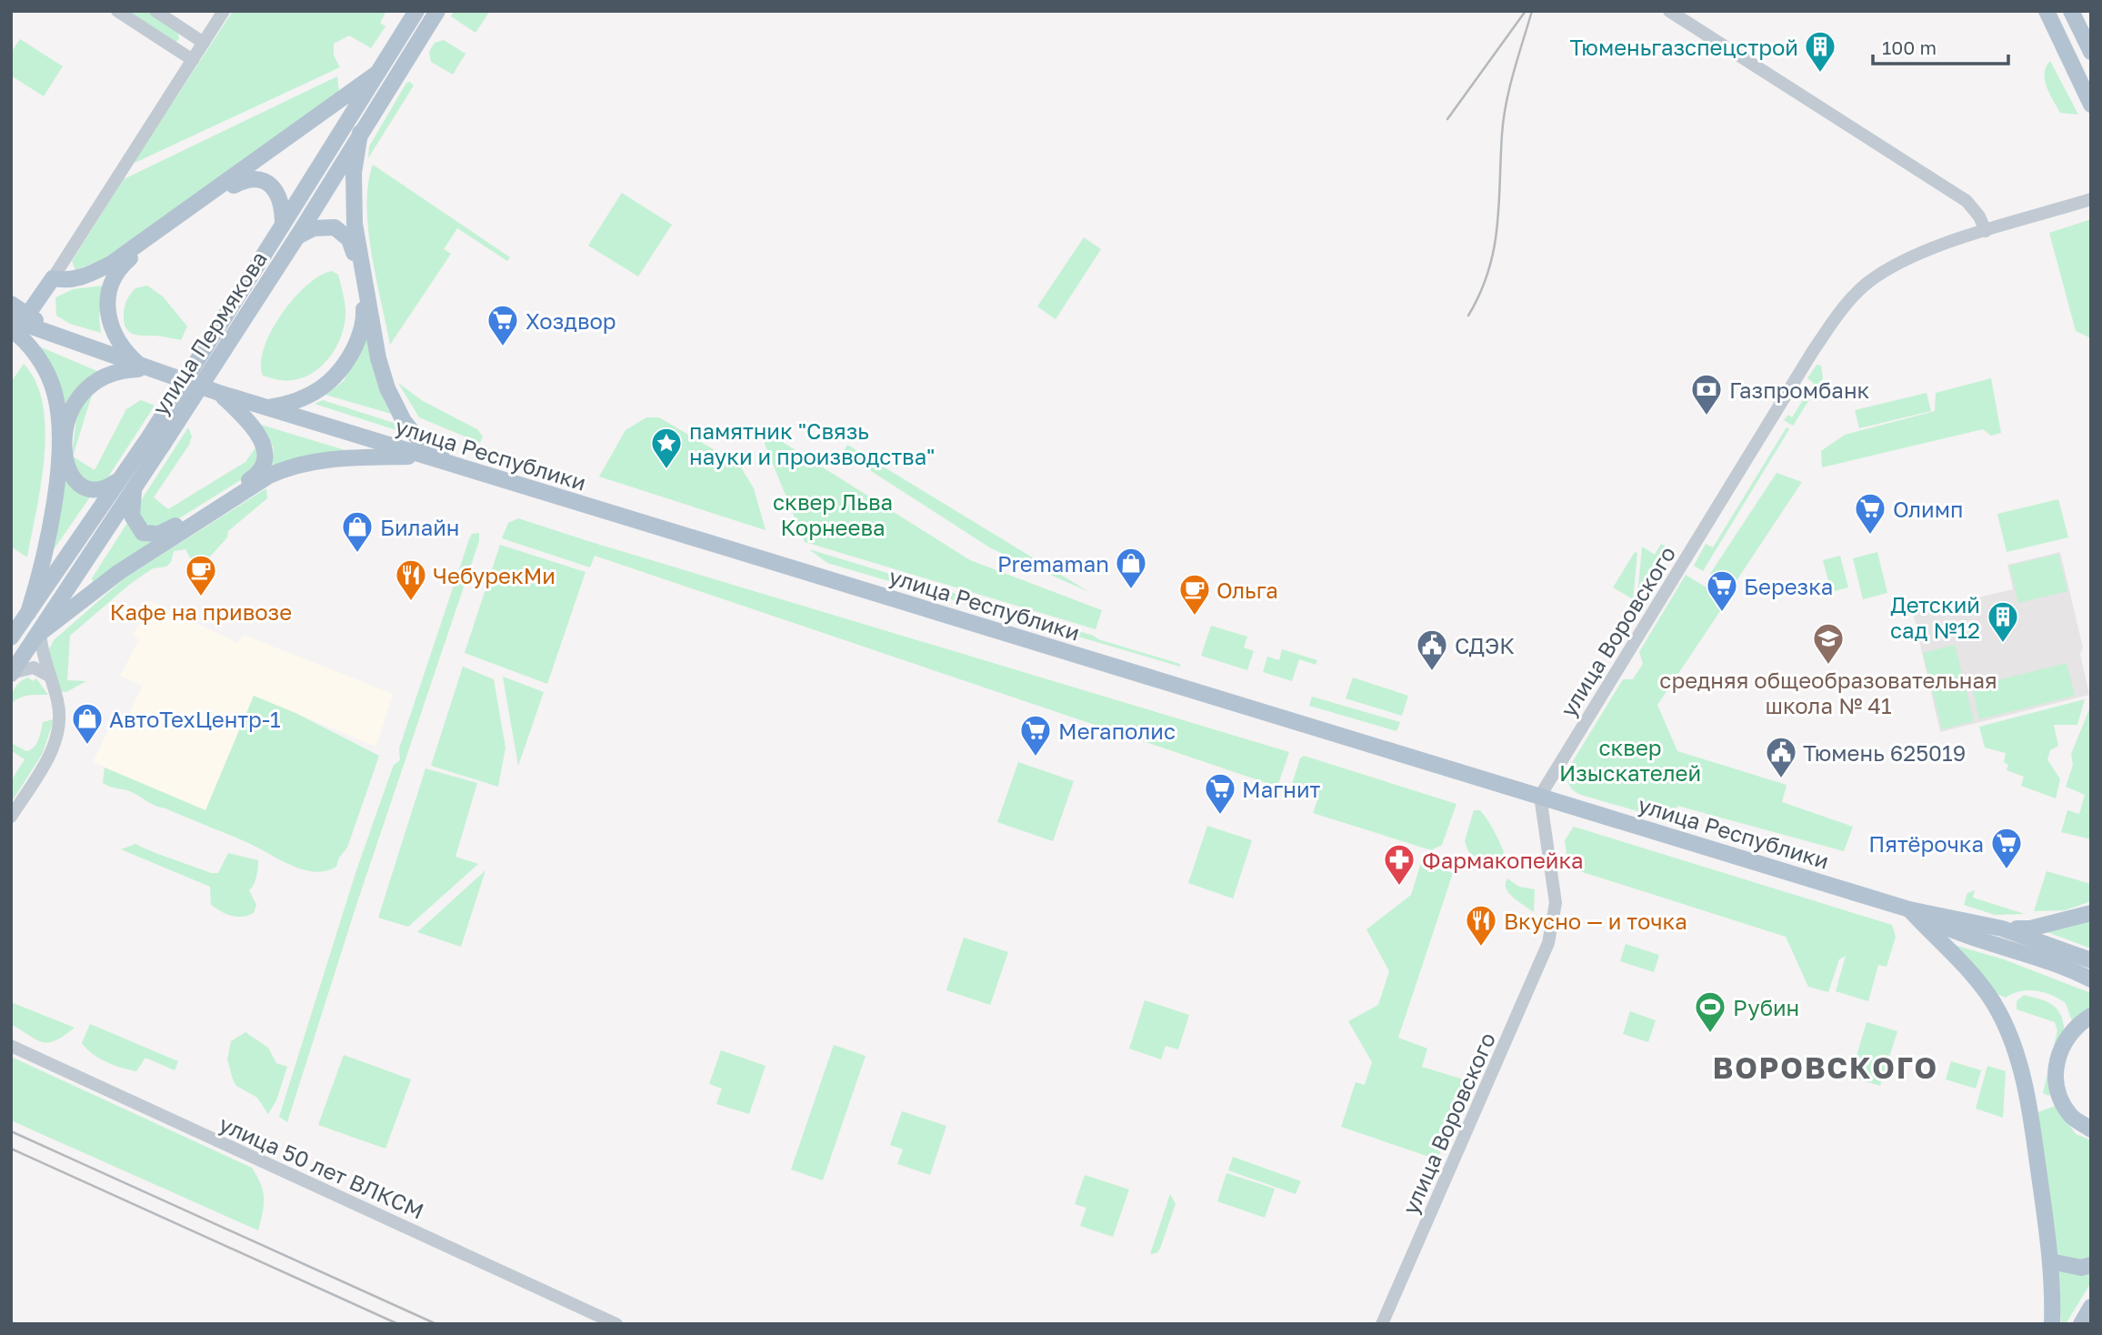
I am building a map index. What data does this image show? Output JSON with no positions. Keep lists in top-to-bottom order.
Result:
{
  "streets": {
    "main road": ["улица Пермякова", "улица Республики"],
    "street": ["улица Воровского", "улица 50 лет ВЛКСМ"]
  },
  "crossings": [
    ["улица Республики", "улица Воровского"]
  ],
  "districts": ["ВОРОВСКОГО"],
  "parks": ["сквер Льва Корнеева", "сквер Изыскателей"],
  "places": {
    "building": ["Тюменьгазспецстрой", "Детский сад №12"],
    "supermarket": [
      "Хоздвор",
      "Олимп",
      "Березка",
      "Мегаполис",
      "Магнит",
      "Пятёрочка"
    ],
    "bank": ["Газпромбанк"],
    "place": ["памятник \"Связь науки и производства\""],
    "shop": ["Билайн", "Premaman", "АвтоТехЦентр-1"],
    "cafe": ["Кафе на привозе", "Ольга"],
    "restaurant": ["ЧебурекМи", "Вкусно — и точка"],
    "school or university": ["средняя общеобразовательная школа № 41"],
    "public building": ["СДЭК", "Тюмень 625019"],
    "pharmacy": ["Фармакопейка"],
    "sports": ["Рубин"]
  },
  "scale_bar": "100 m"
}
